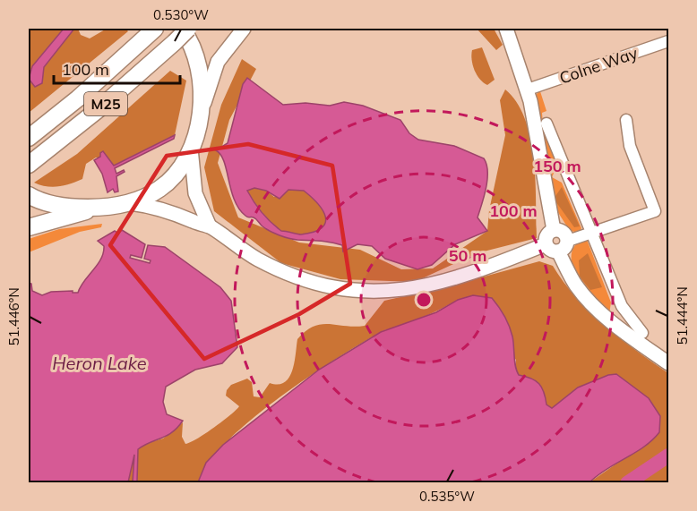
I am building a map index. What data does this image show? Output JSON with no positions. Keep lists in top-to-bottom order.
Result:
{
  "streets": {
    "highway": ["M25"],
    "street": ["Colne Way"]
  },
  "water": ["Heron Lake"],
  "scale_bar": "100 m",
  "coordinates": [
    "0.530°W",
    "51.444°N",
    "51.446°N",
    "0.535°W"
  ],
  "rings": ["150 m", "100 m", "50 m"]
}
